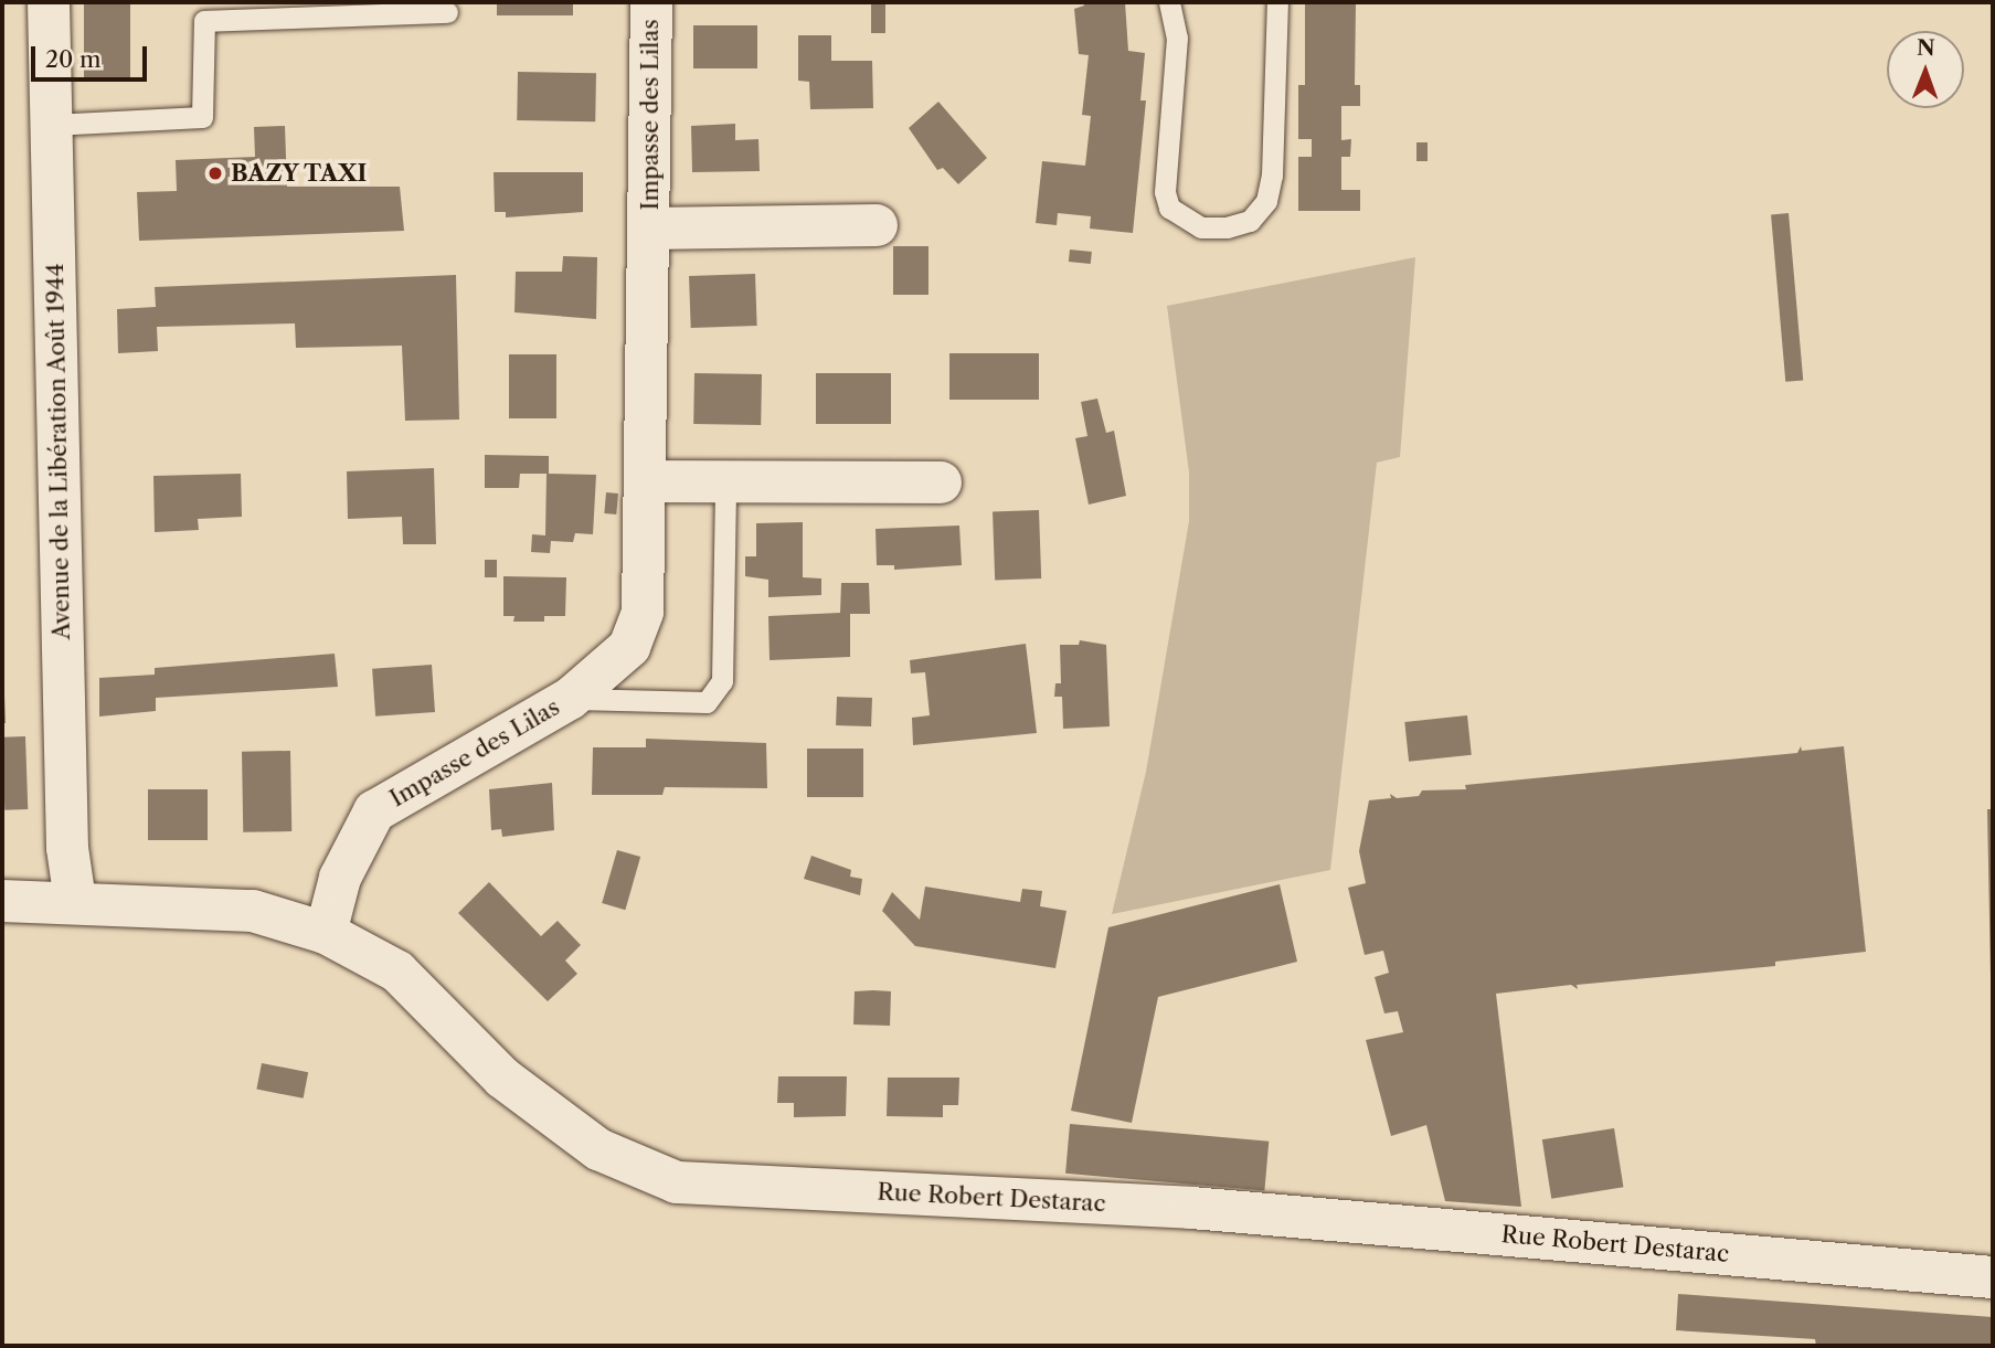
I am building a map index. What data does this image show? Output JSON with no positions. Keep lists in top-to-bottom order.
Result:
{
  "streets": {
    "street": ["Impasse des Lilas", "Avenue de la Libération Août 1944", "Rue Robert Destarac"]
  },
  "crossings": [
    ["Impasse des Lilas", "Rue Robert Destarac"],
    ["Avenue de la Libération Août 1944", "Rue Robert Destarac"]
  ],
  "places": ["BAZY TAXI"],
  "scale_bar": "20 m",
  "north": "top"
}
